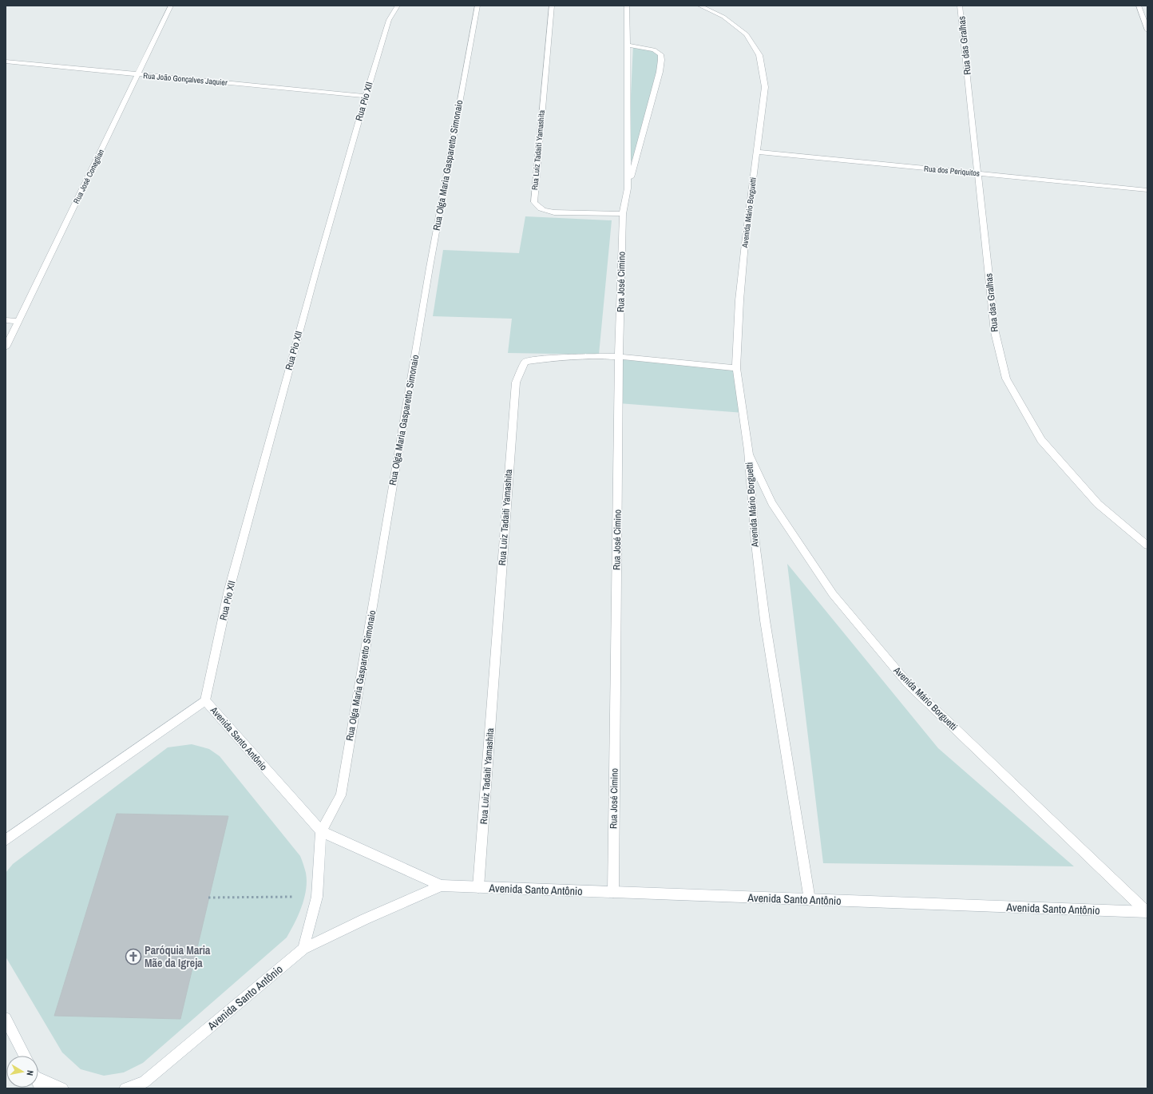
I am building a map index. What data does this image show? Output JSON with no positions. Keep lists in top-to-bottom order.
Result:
{
  "streets": {
    "street": [
      "Rua das Gralhas",
      "Rua João Gonçalves Jaquier",
      "Rua Pio XII",
      "Rua Luiz Tadaiti Yamashita",
      "Rua Olga Maria Gasparetto Simonaio",
      "Rua dos Periquitos",
      "Rua José Coneglian",
      "Avenida Mário Borguetti",
      "Rua José Cimino",
      "Avenida Santo Antônio"
    ]
  },
  "crossings": [
    ["Rua das Gralhas", "Rua dos Periquitos"],
    ["Rua João Gonçalves Jaquier", "Rua Pio XII"],
    ["Rua João Gonçalves Jaquier", "Rua José Coneglian"],
    ["Rua Pio XII", "Avenida Santo Antônio"],
    ["Rua Luiz Tadaiti Yamashita", "Avenida Mário Borguetti"],
    ["Rua Luiz Tadaiti Yamashita", "Rua José Cimino"],
    ["Rua Luiz Tadaiti Yamashita", "Avenida Santo Antônio"],
    ["Rua Olga Maria Gasparetto Simonaio", "Avenida Santo Antônio"],
    ["Rua dos Periquitos", "Avenida Mário Borguetti"],
    ["Avenida Mário Borguetti", "Avenida Santo Antônio"],
    ["Rua José Cimino", "Avenida Santo Antônio"]
  ],
  "places": {
    "church": ["Paróquia Maria Mãe da Igreja"]
  },
  "north": "right"
}
